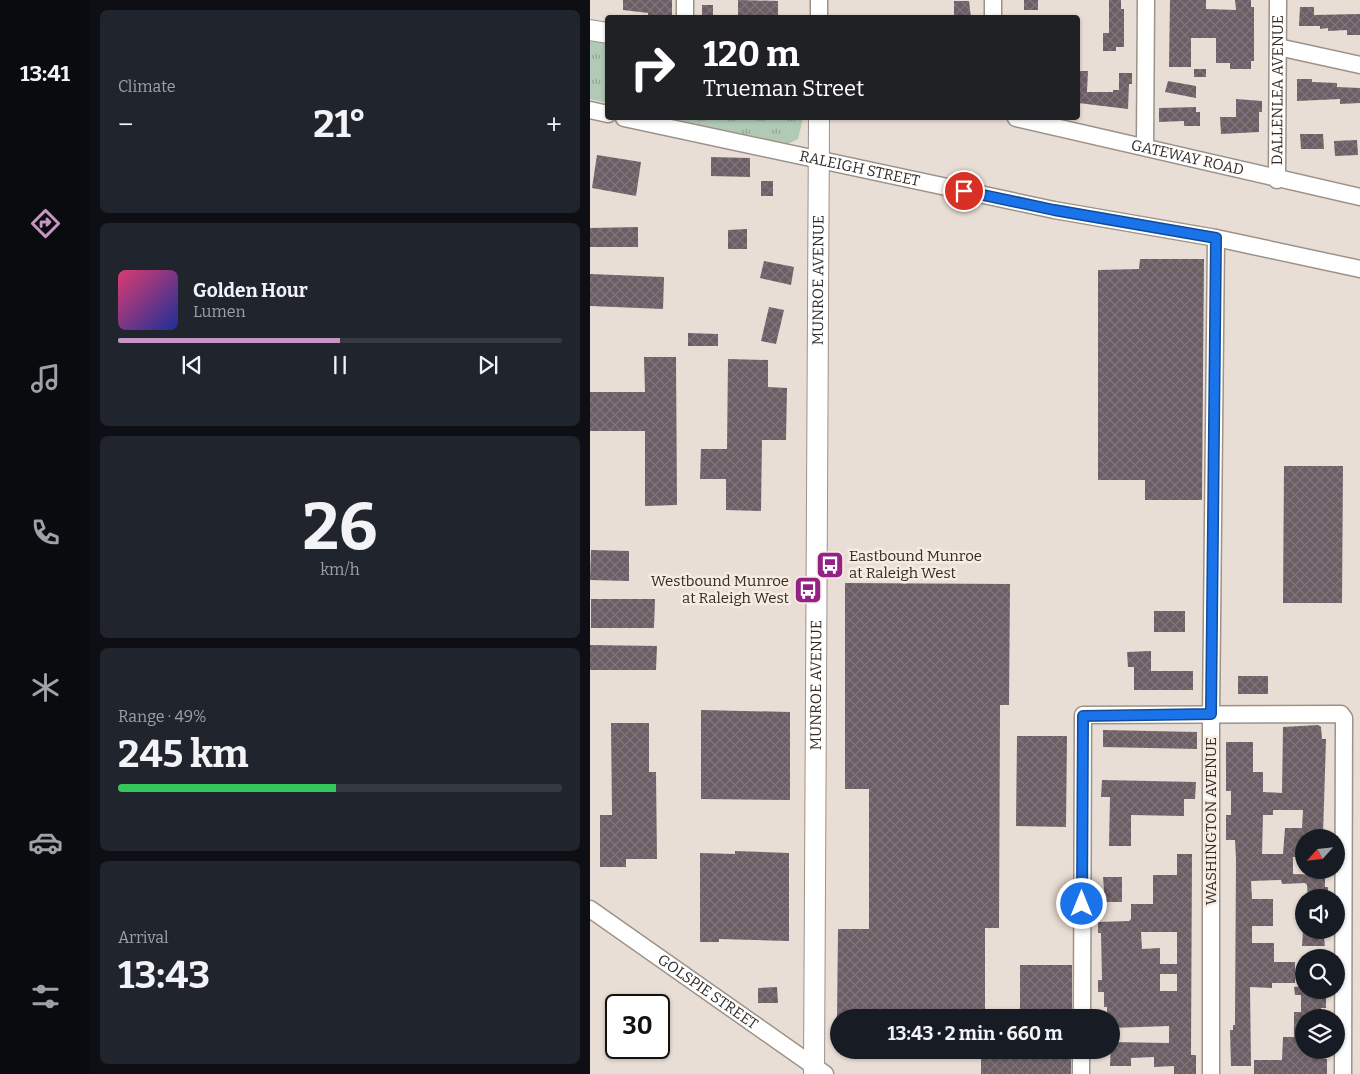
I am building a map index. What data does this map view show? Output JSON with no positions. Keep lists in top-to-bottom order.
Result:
{
  "streets": {
    "main road": ["MUNROE AVENUE"],
    "street": [
      "DALLENLEA AVENUE",
      "GATEWAY ROAD",
      "RALEIGH STREET",
      "WASHINGTON AVENUE",
      "GOLSPIE STREET"
    ]
  },
  "crossings": [
    ["DALLENLEA AVENUE", "GATEWAY ROAD"],
    ["RALEIGH STREET", "MUNROE AVENUE"],
    ["RALEIGH STREET", "WASHINGTON AVENUE"],
    ["MUNROE AVENUE", "GOLSPIE STREET"]
  ],
  "places": {
    "bus stop": ["Eastbound Munroe at Raleigh West", "Westbound Munroe at Raleigh West"]
  },
  "north": "bottom left",
  "page": {
    "tabs": "13:41",
    "tile": [
      "Climate",
      ["26", "km/h"],
      ["Range · 49%", "245 km"],
      ["Arrival", "13:43"]
    ],
    "turn": ["120 m", "Trueman Street"],
    "heat": ["−", "21°", "+"],
    "song": ["Golden Hour", "Lumen"],
    "limit": "30",
    "trip": "13:43 · 2 min · 660 m"
  }
}
